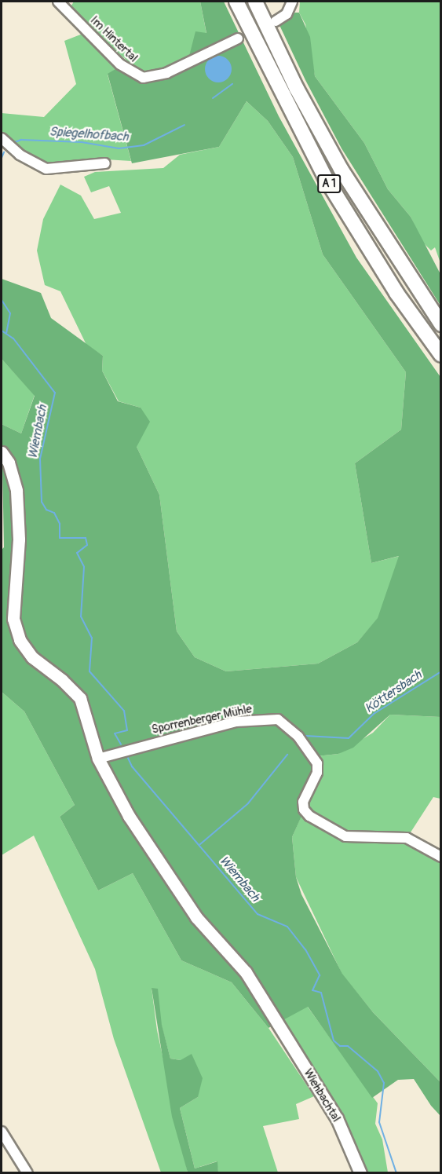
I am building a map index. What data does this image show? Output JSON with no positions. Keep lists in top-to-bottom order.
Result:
{
  "streets": {
    "highway": ["A 1"],
    "main road": ["Wiehbachtal"],
    "street": ["Im Hintertal", "Sporrenberger Mühle"]
  },
  "crossings": [
    ["Sporrenberger Mühle", "Wiehbachtal"]
  ],
  "water": ["Spiegelhofbach", "Wiembach", "Köttersbach"]
}
